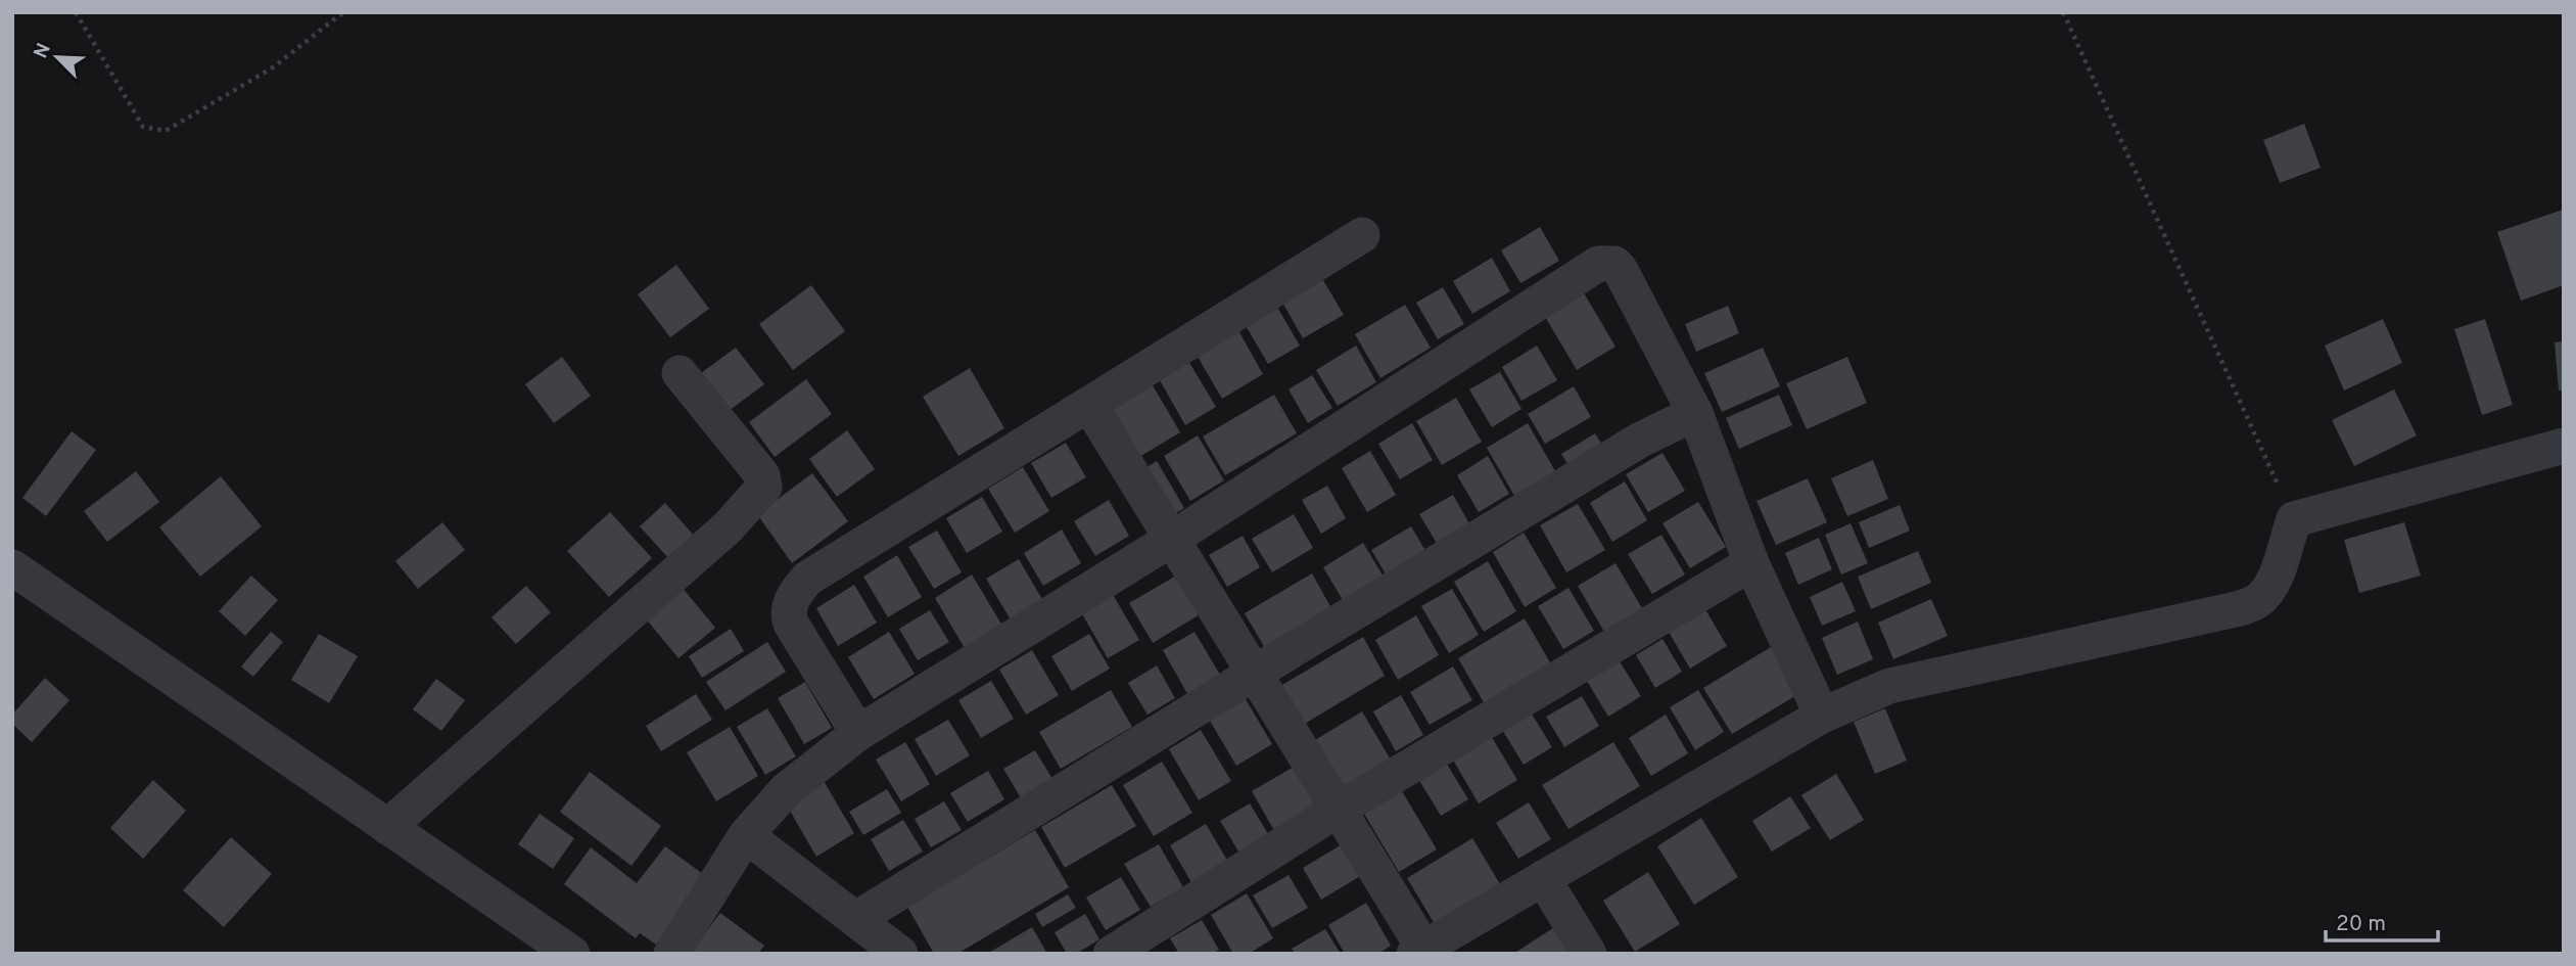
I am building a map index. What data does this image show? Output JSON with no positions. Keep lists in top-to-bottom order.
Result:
{
  "scale_bar": "20 m",
  "north": "top left"
}
